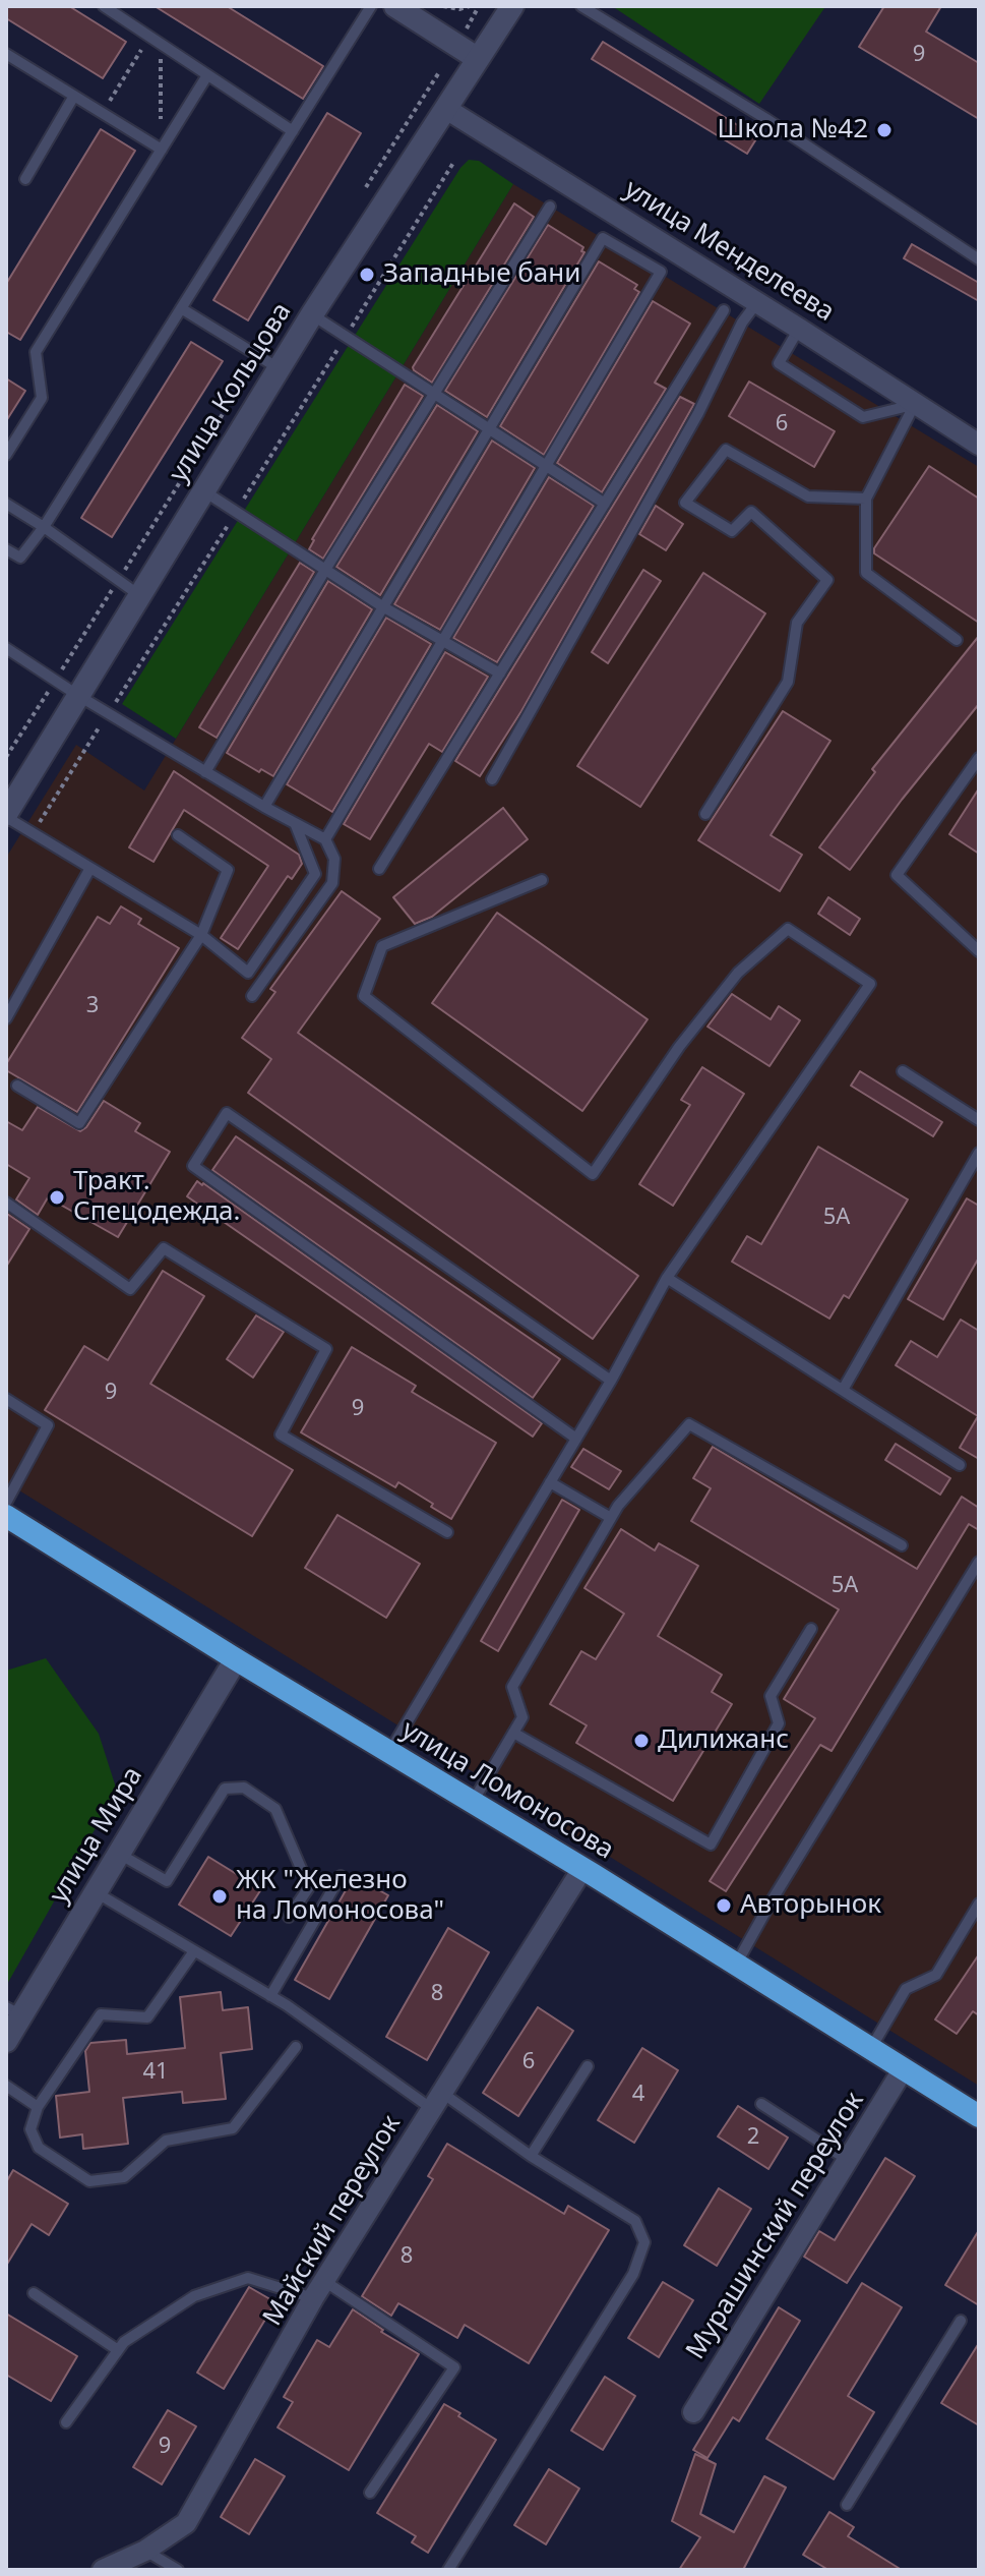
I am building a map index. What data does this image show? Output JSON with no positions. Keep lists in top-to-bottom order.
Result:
{
  "streets": {
    "highway": ["улица Ломоносова"],
    "main road": ["улица Кольцова", "улица Мира"],
    "street": ["улица Менделеева", "Майский переулок", "Мурашинский переулок"]
  },
  "crossings": [
    ["улица Менделеева", "улица Кольцова"],
    ["улица Ломоносова", "улица Мира"],
    ["улица Ломоносова", "Майский переулок"],
    ["улица Ломоносова", "Мурашинский переулок"]
  ],
  "places": [
    "Школа №42",
    "Западные бани",
    "Тракт. Спецодежда.",
    "Дилижанс",
    "ЖК \"Железно на Ломоносова\"",
    "Авторынок"
  ],
  "house_numbers": [
    "9",
    "6",
    "3",
    "5А",
    "9",
    "9",
    "5А",
    "8",
    "6",
    "41",
    "4",
    "2",
    "8",
    "9"
  ]
}
